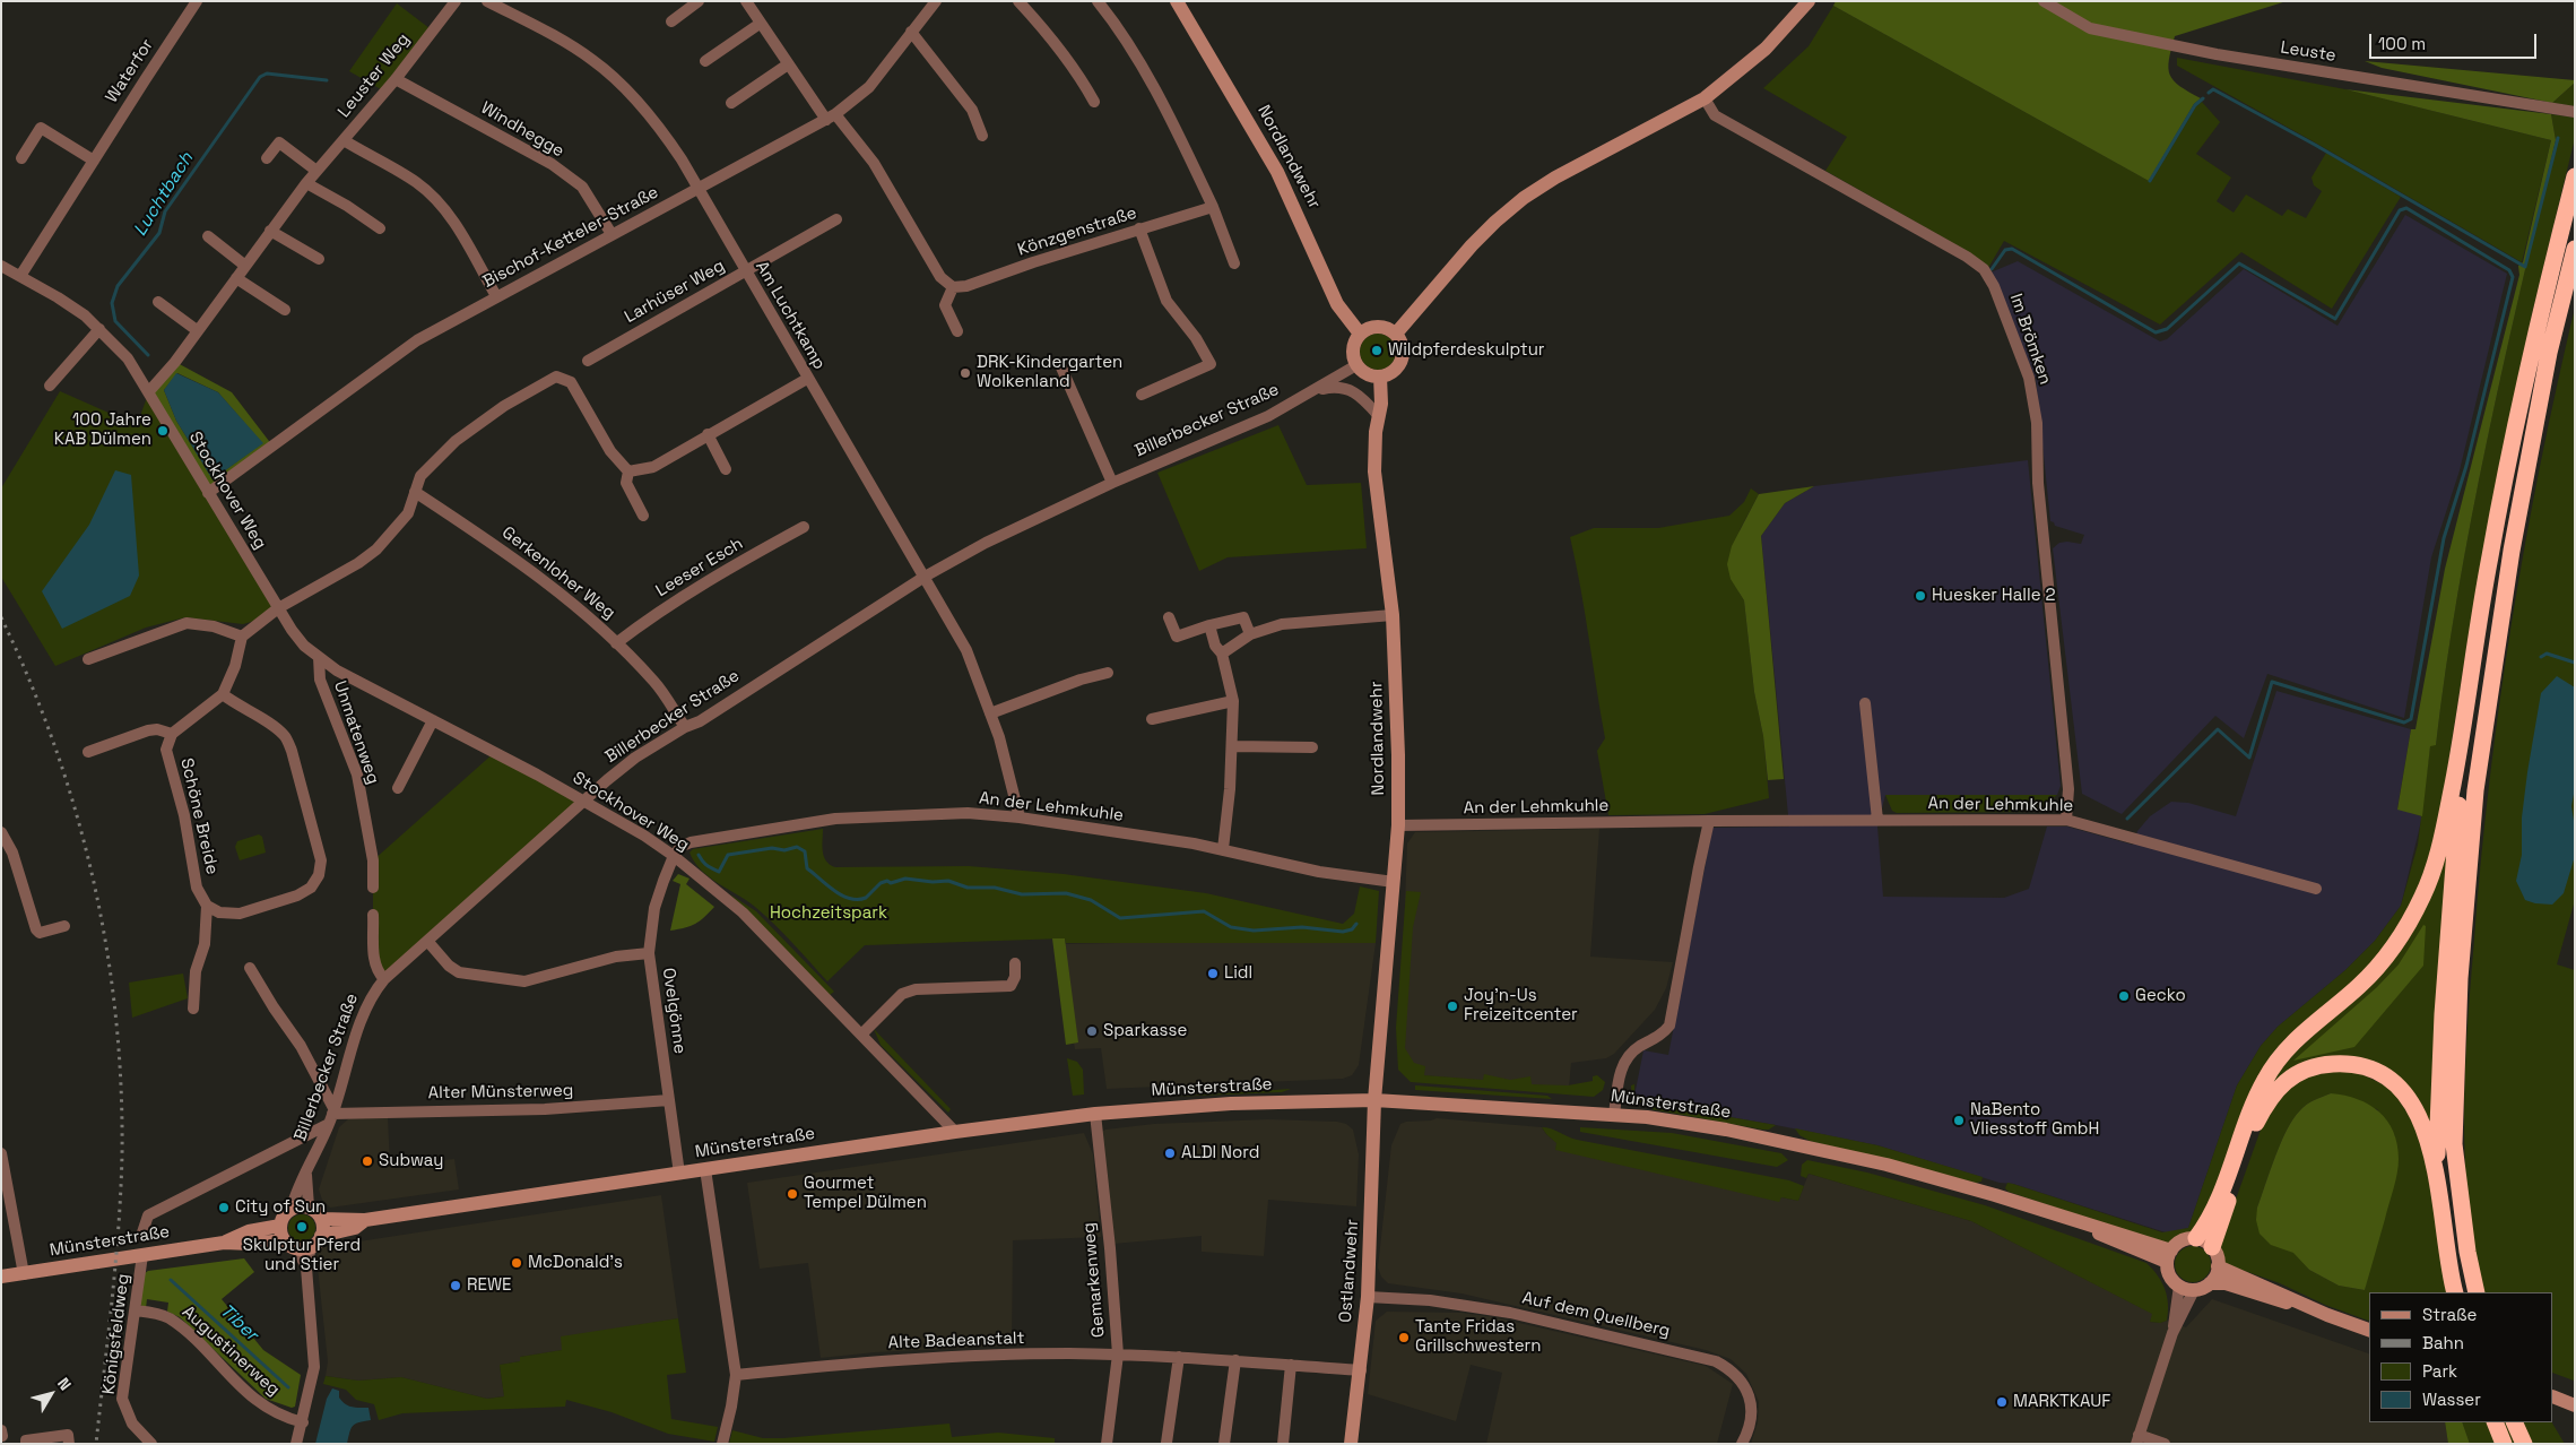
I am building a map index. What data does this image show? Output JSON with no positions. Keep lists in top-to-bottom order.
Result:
{
  "streets": {
    "main road": ["Nordlandwehr", "Münsterstraße", "Ostlandwehr"],
    "street": [
      "Leuste",
      "Waterfor",
      "Leuster Weg",
      "Windhegge",
      "Könzgenstraße",
      "Bischof-Ketteler-Straße",
      "Larhüser Weg",
      "Am Luchtkamp",
      "Im Brömken",
      "Billerbecker Straße",
      "Stockhover Weg",
      "Leeser Esch",
      "Gerkenloher Weg",
      "Unmatenweg",
      "An der Lehmkuhle",
      "Schöne Breide",
      "Ovelgönne",
      "Alter Münsterweg",
      "Gemarkenweg",
      "Auf dem Quellberg",
      "Königsfeldweg",
      "Alte Badeanstalt",
      "Augustinerweg"
    ]
  },
  "crossings": [
    ["Waterfor", "Stockhover Weg"],
    ["Leuster Weg", "Windhegge"],
    ["Leuster Weg", "Stockhover Weg"],
    ["Windhegge", "Bischof-Ketteler-Straße"],
    ["Nordlandwehr", "Billerbecker Straße"],
    ["Nordlandwehr", "An der Lehmkuhle"],
    ["Nordlandwehr", "Münsterstraße"],
    ["Nordlandwehr", "Ostlandwehr"],
    ["Bischof-Ketteler-Straße", "Am Luchtkamp"],
    ["Bischof-Ketteler-Straße", "Stockhover Weg"],
    ["Larhüser Weg", "Am Luchtkamp"],
    ["Am Luchtkamp", "Billerbecker Straße"],
    ["Am Luchtkamp", "An der Lehmkuhle"],
    ["Im Brömken", "An der Lehmkuhle"],
    ["Billerbecker Straße", "Stockhover Weg"],
    ["Billerbecker Straße", "Gerkenloher Weg"],
    ["Billerbecker Straße", "Münsterstraße"],
    ["Billerbecker Straße", "Alter Münsterweg"],
    ["Stockhover Weg", "Unmatenweg"],
    ["Stockhover Weg", "An der Lehmkuhle"],
    ["Stockhover Weg", "Ovelgönne"],
    ["Stockhover Weg", "Münsterstraße"],
    ["Leeser Esch", "Gerkenloher Weg"],
    ["An der Lehmkuhle", "Ovelgönne"],
    ["Ovelgönne", "Münsterstraße"],
    ["Ovelgönne", "Alter Münsterweg"],
    ["Münsterstraße", "Ostlandwehr"],
    ["Münsterstraße", "Gemarkenweg"],
    ["Münsterstraße", "Königsfeldweg"],
    ["Ostlandwehr", "Auf dem Quellberg"],
    ["Ostlandwehr", "Alte Badeanstalt"],
    ["Gemarkenweg", "Alte Badeanstalt"],
    ["Königsfeldweg", "Augustinerweg"]
  ],
  "water": ["Luchtbach", "Tiber"],
  "parks": ["Hochzeitspark"],
  "places": [
    "Wildpferdeskulptur",
    "DRK-Kindergarten Wolkenland",
    "100 Jahre KAB Dülmen",
    "Huesker Halle 2",
    "Lidl",
    "Gecko",
    "Joy'n-Us Freizeitcenter",
    "Sparkasse",
    "NaBento Vliesstoff GmbH",
    "ALDI Nord",
    "Subway",
    "Gourmet Tempel Dülmen",
    "City of Sun",
    "Skulptur Pferd und Stier",
    "McDonald's",
    "REWE",
    "Tante Fridas Grillschwestern",
    "MARKTKAUF"
  ],
  "legend": [
    "Straße",
    "Bahn",
    "Park",
    "Wasser"
  ],
  "scale_bar": "100 m",
  "north": "top right"
}
